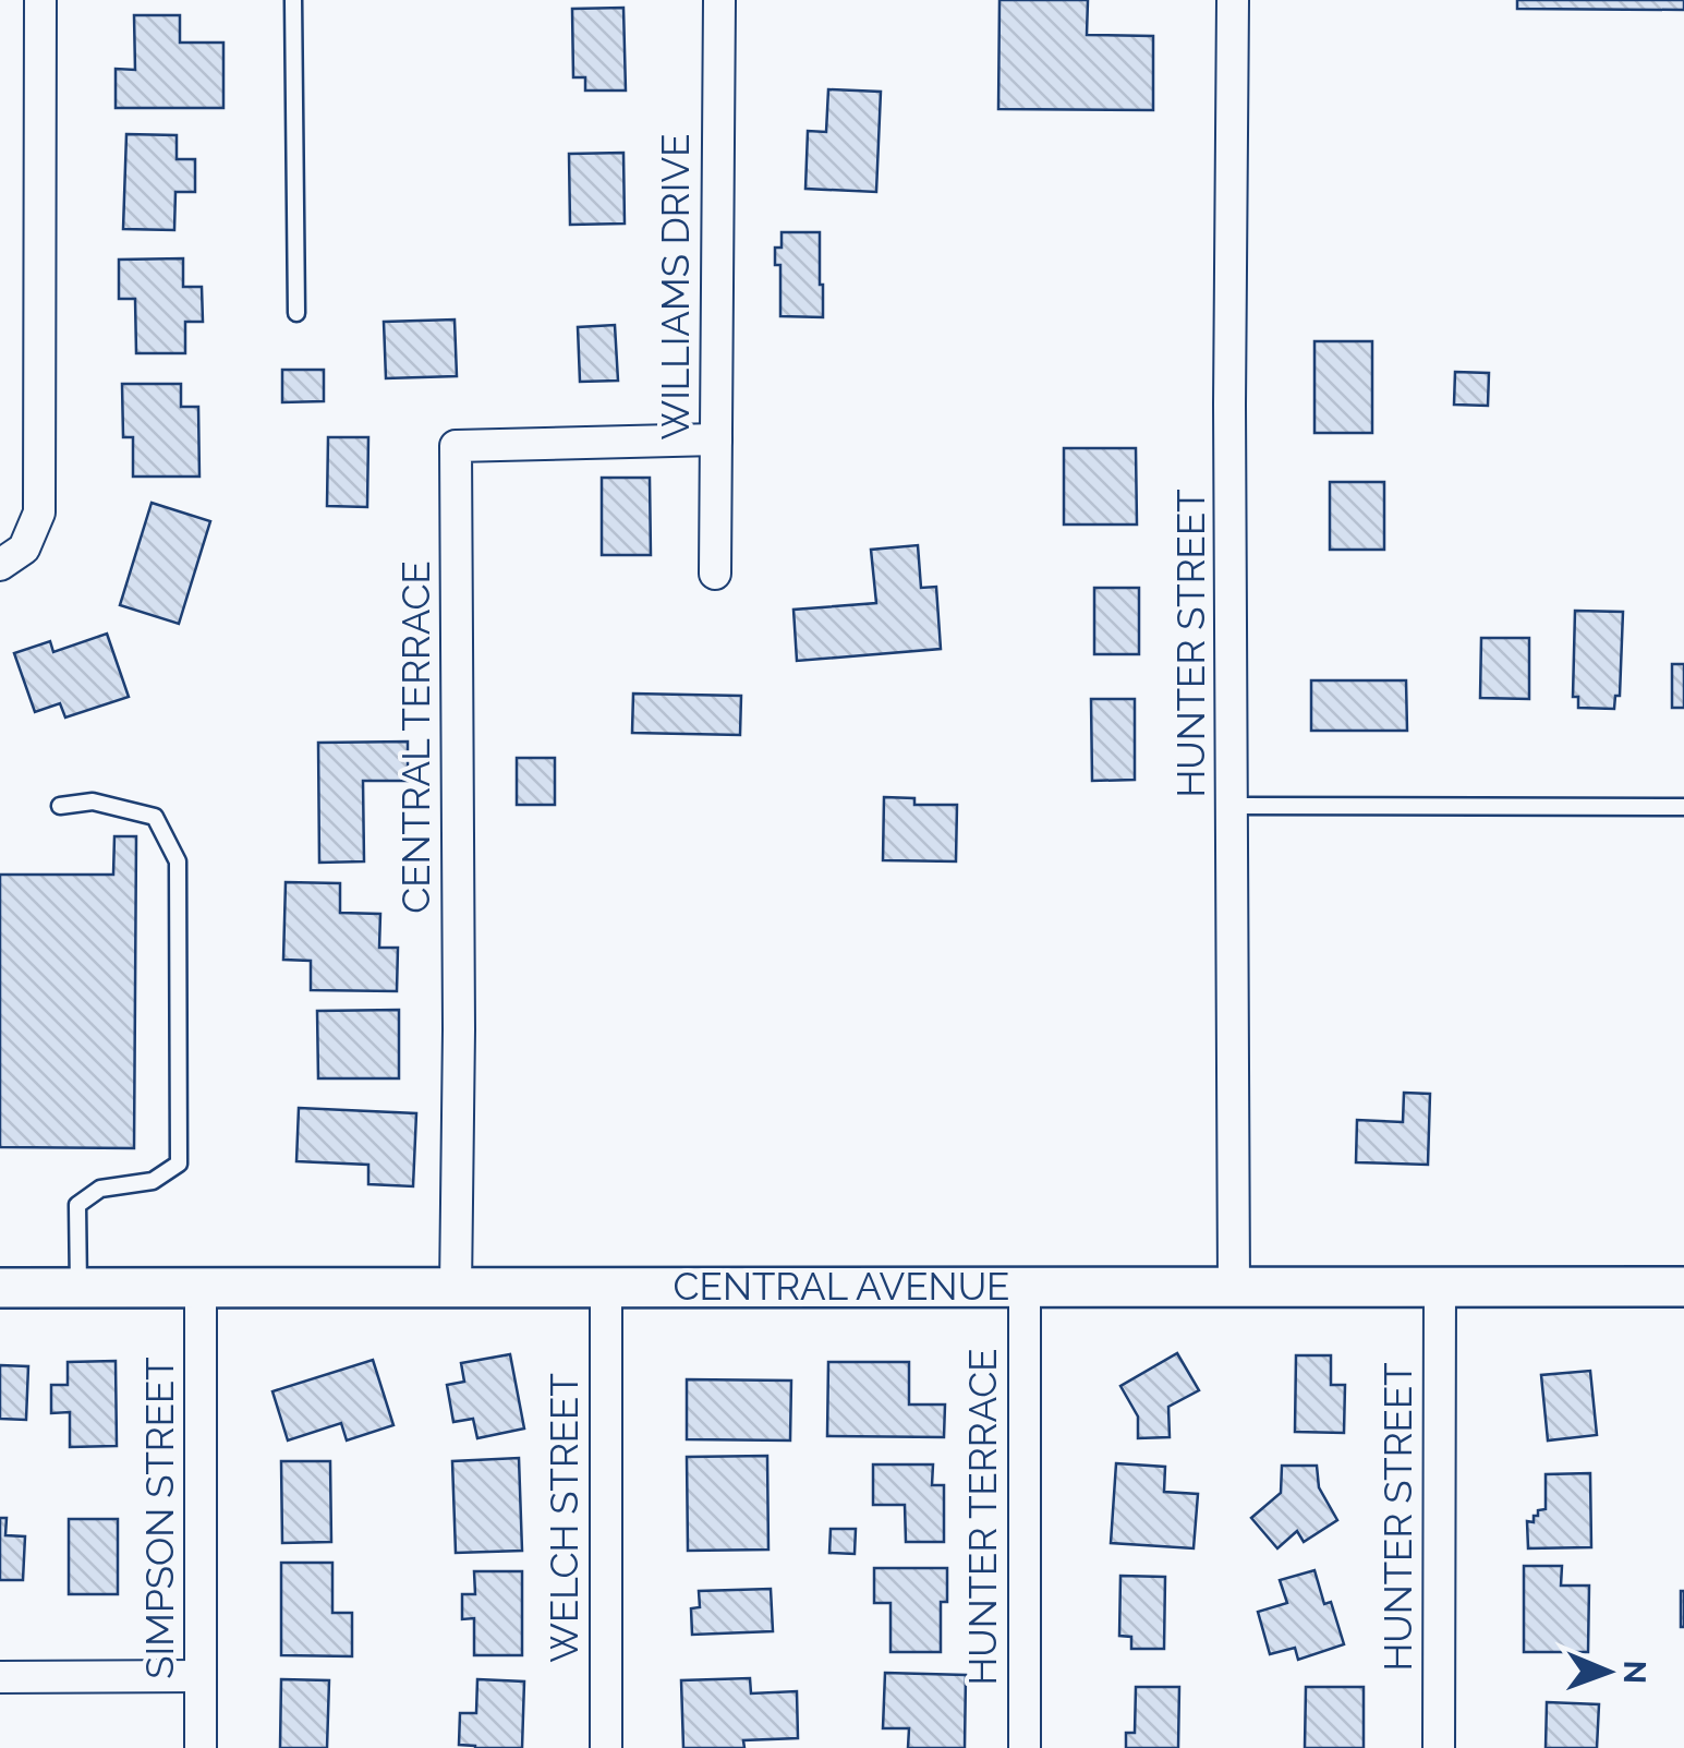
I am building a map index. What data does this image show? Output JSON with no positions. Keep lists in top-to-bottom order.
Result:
{
  "streets": {
    "street": [
      "WILLIAMS DRIVE",
      "HUNTER STREET",
      "CENTRAL TERRACE",
      "CENTRAL AVENUE",
      "HUNTER TERRACE",
      "SIMPSON STREET",
      "WELCH STREET"
    ]
  },
  "crossings": [
    ["WILLIAMS DRIVE", "CENTRAL TERRACE"],
    ["HUNTER STREET", "CENTRAL AVENUE"],
    ["CENTRAL TERRACE", "CENTRAL AVENUE"],
    ["CENTRAL AVENUE", "HUNTER TERRACE"],
    ["CENTRAL AVENUE", "SIMPSON STREET"],
    ["CENTRAL AVENUE", "WELCH STREET"]
  ],
  "north": "right"
}
